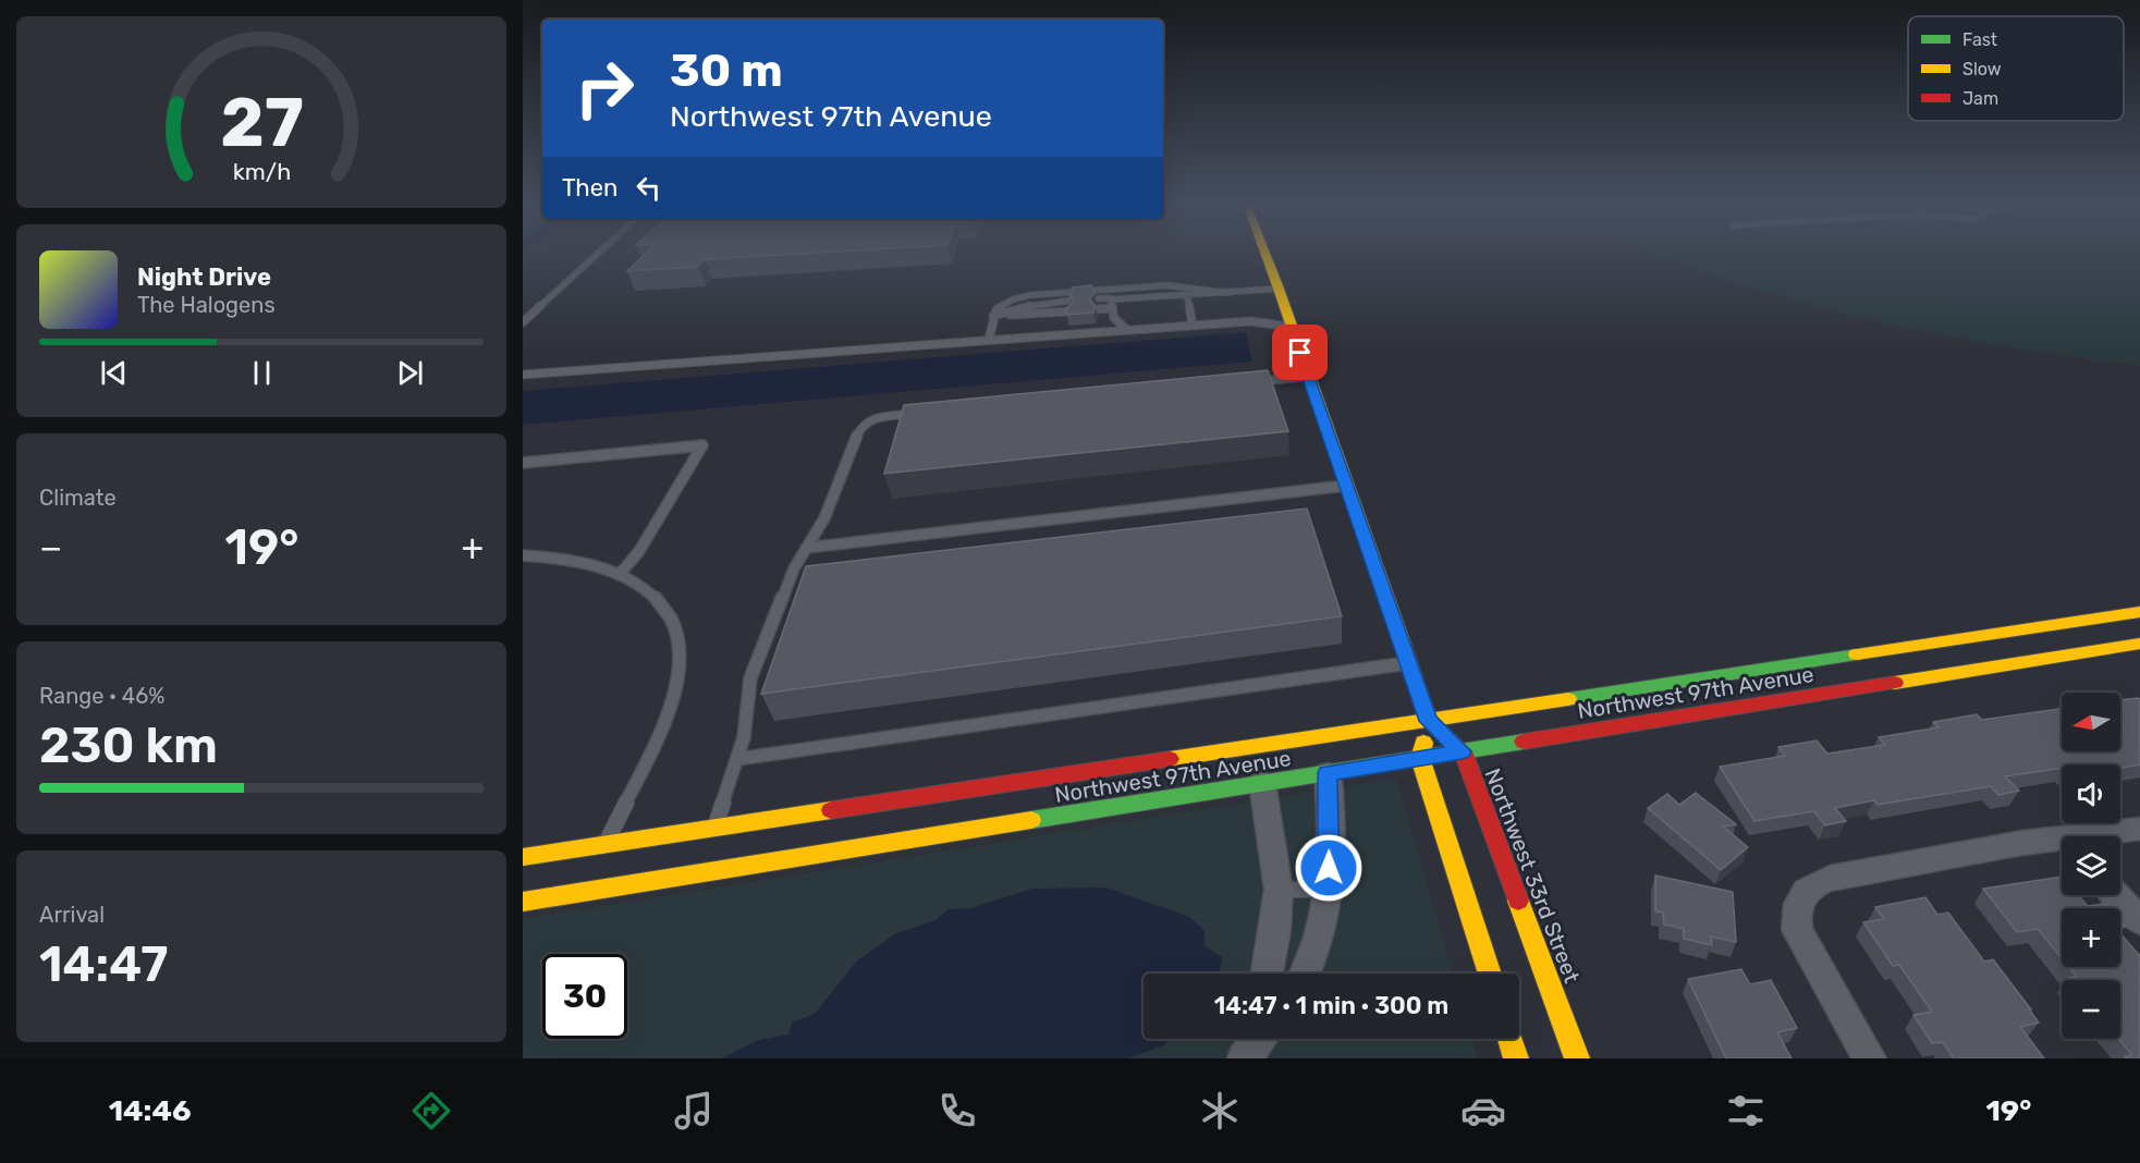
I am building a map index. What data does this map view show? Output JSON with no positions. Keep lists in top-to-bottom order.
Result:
{
  "streets": {
    "street": ["Northwest 97th Avenue", "Northwest 33rd Street"]
  },
  "crossings": [
    ["Northwest 97th Avenue", "Northwest 33rd Street"]
  ],
  "legend": ["Fast", "Slow", "Jam"],
  "north": "left",
  "page": {
    "turn": ["30 m", "Northwest 97th Avenue"],
    "then": "Then",
    "song": ["Night Drive", "The Halogens"],
    "tile": [
      "Climate",
      ["Range · 46%", "230 km"],
      ["Arrival", "14:47"]
    ],
    "heat": ["−", "19°", "+"],
    "map_buttons": ["+", "−"],
    "limit": "30",
    "trip": "14:47 · 1 min · 300 m",
    "tabs": ["14:46", "19°"],
    "gauge": ["27", "km/h"]
  }
}
